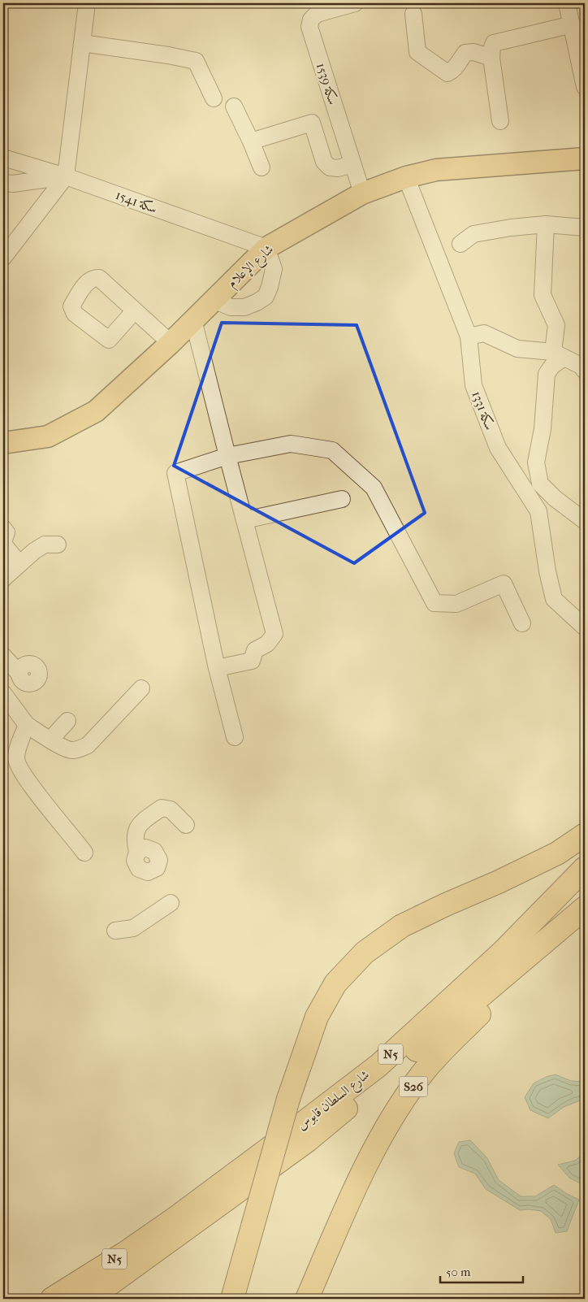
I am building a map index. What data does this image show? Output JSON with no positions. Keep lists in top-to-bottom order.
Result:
{
  "streets": {
    "highway": ["N5", "S26", "شارع السلطان قابوس"],
    "main road": ["شارع الإعلام"],
    "street": ["سكة 1539", "سكة 1541", "سكة 1331"]
  },
  "crossings": [
    ["سكة 1539", "شارع الإعلام"],
    ["سكة 1541", "شارع الإعلام"],
    ["شارع الإعلام", "سكة 1331"],
    ["S26", "شارع السلطان قابوس"]
  ],
  "scale_bar": "50 m"
}
